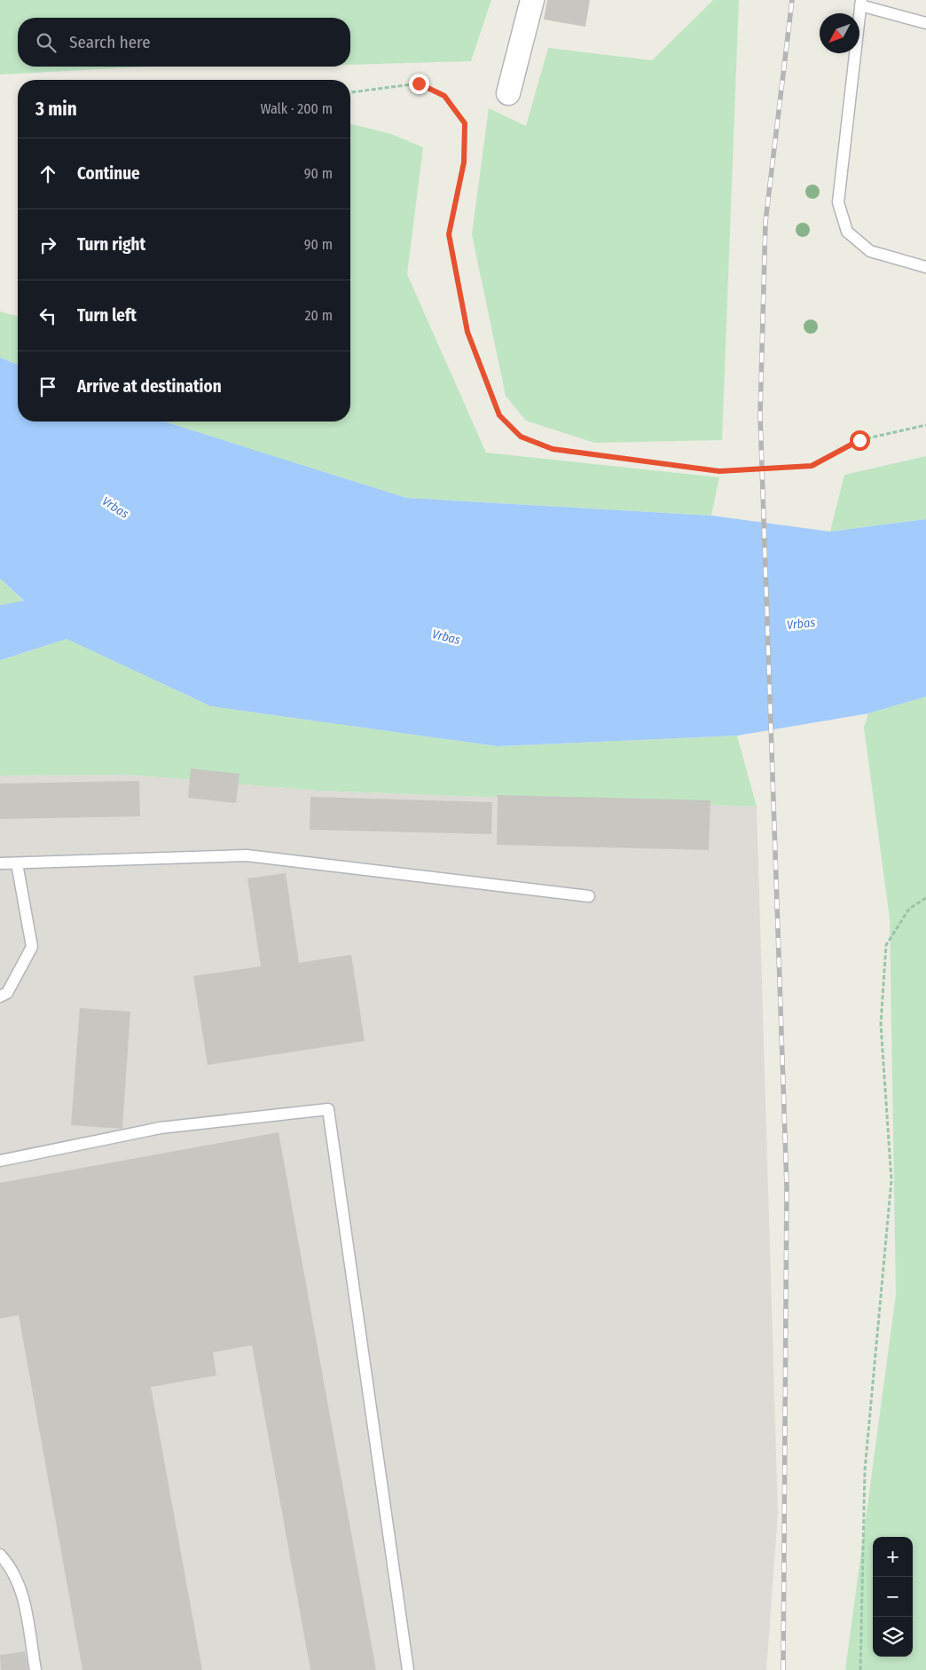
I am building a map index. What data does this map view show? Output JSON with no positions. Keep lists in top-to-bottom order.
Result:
{
  "water": ["Vrbas"],
  "north": "bottom left",
  "page": {
    "search": "Search here",
    "heading": ["3 min", "Walk · 200 m"],
    "list": [
      ["Continue", "90 m"],
      ["Turn right", "90 m"],
      ["Turn left", "20 m"],
      "Arrive at destination"
    ],
    "map_buttons": ["+", "−"]
  }
}
